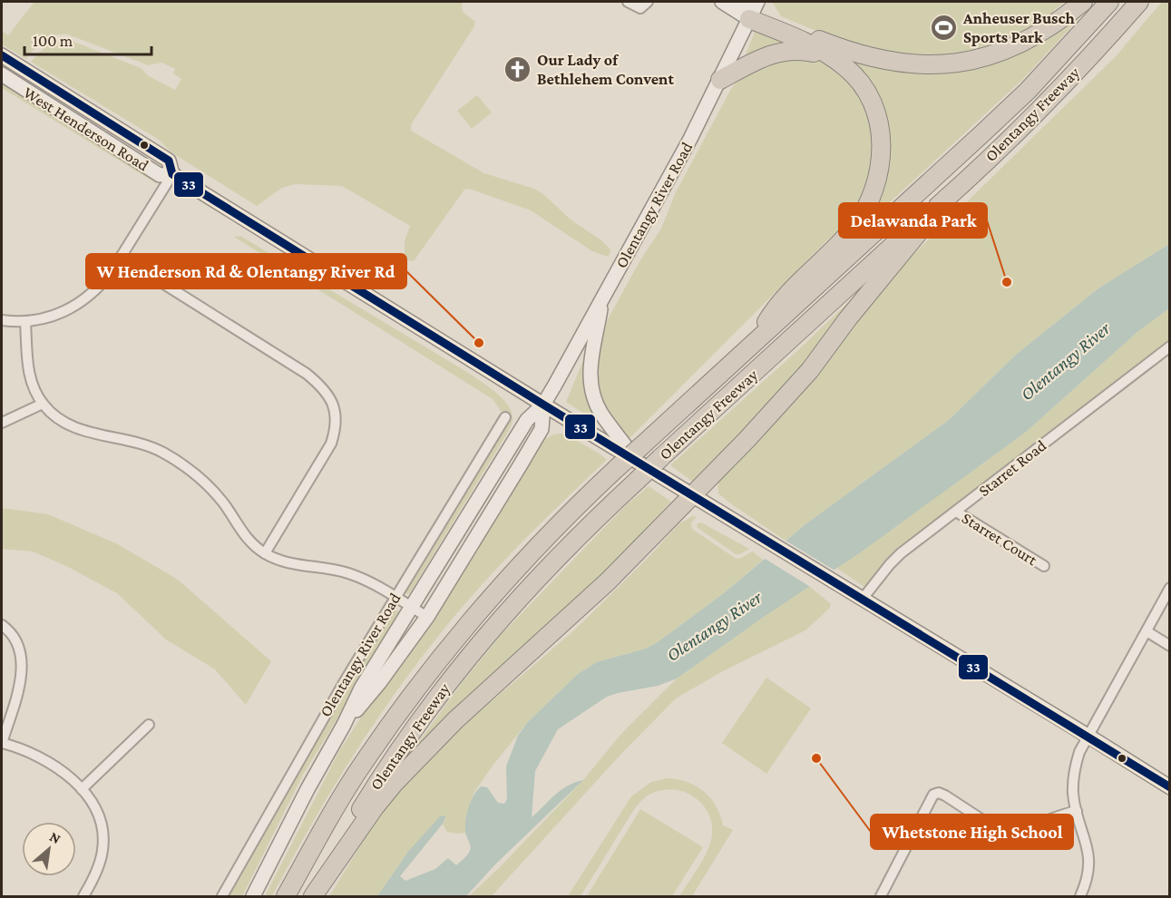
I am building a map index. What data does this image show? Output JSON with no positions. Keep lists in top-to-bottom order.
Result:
{
  "streets": {
    "highway": ["Olentangy Freeway"],
    "main road": ["West Henderson Road", "Olentangy River Road"],
    "street": ["Starret Road", "Starret Court"]
  },
  "crossings": [
    ["Olentangy Freeway", "West Henderson Road"],
    ["West Henderson Road", "Olentangy River Road"],
    ["West Henderson Road", "Starret Road"],
    ["Starret Road", "Starret Court"]
  ],
  "water": ["Olentangy River"],
  "places": {
    "sports": ["Anheuser Busch Sports Park"],
    "church": ["Our Lady of Bethlehem Convent"],
    "other": ["Delawanda Park", "W Henderson Rd & Olentangy River Rd", "Whetstone High School"]
  },
  "lines": ["transit line 33"],
  "scale_bar": "100 m",
  "north": "top right"
}
